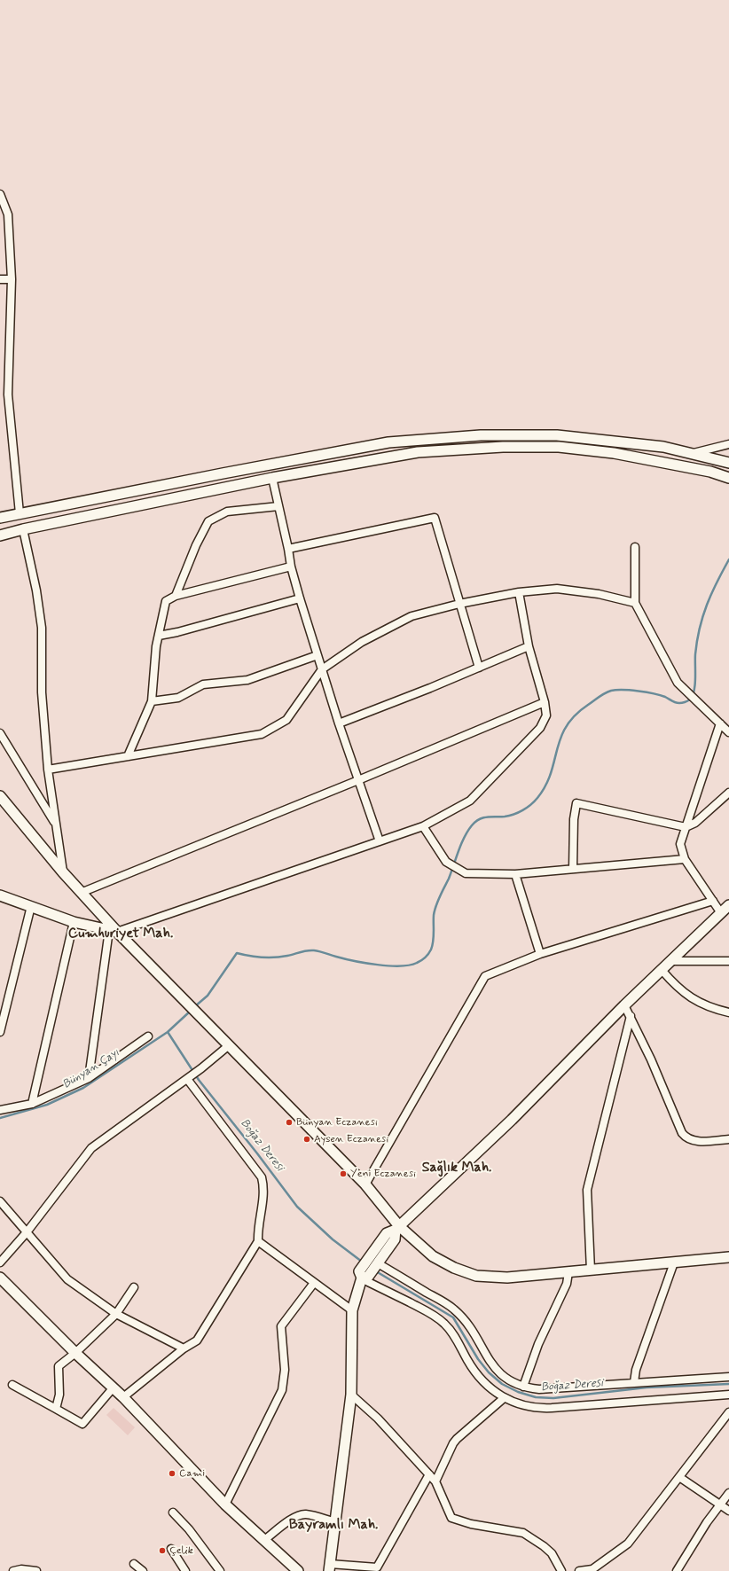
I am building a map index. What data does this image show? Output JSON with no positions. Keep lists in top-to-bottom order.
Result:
{
  "districts": ["Cumhuriyet Mah.", "Sağlık Mah.", "Bayramlı Mah."],
  "water": ["Bünyan Çayı", "Boğaz Deresi"],
  "places": [
    "Bünyan Eczanesi",
    "Aysen Eczanesi",
    "Yeni Eczanesi",
    "Cami",
    "Çelik"
  ]
}
